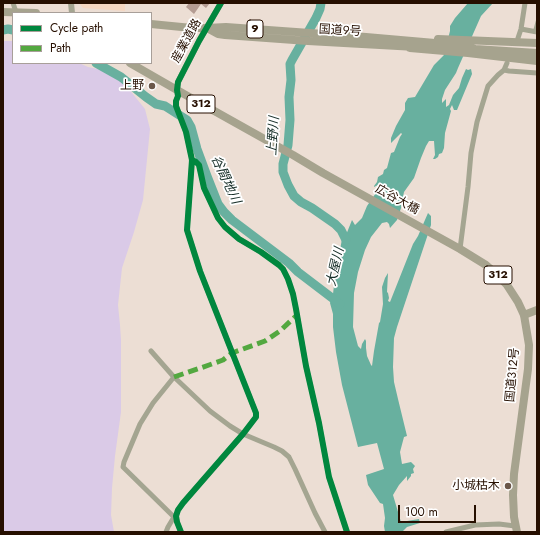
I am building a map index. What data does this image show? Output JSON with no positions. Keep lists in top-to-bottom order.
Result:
{
  "streets": {
    "highway": [
      "9",
      "国道9号",
      "312",
      "広谷大橋",
      "国道312号"
    ],
    "street": ["産業道路"]
  },
  "crossings": [
    ["国道9号", "産業道路"],
    ["産業道路", "312"],
    ["産業道路", "広谷大橋"],
    ["312", "広谷大橋"],
    ["広谷大橋", "国道312号"]
  ],
  "water": ["上野川", "谷間地川", "大屋川"],
  "places": ["上野", "小城枯木"],
  "legend": ["Cycle path", "Path"],
  "scale_bar": "100 m"
}
